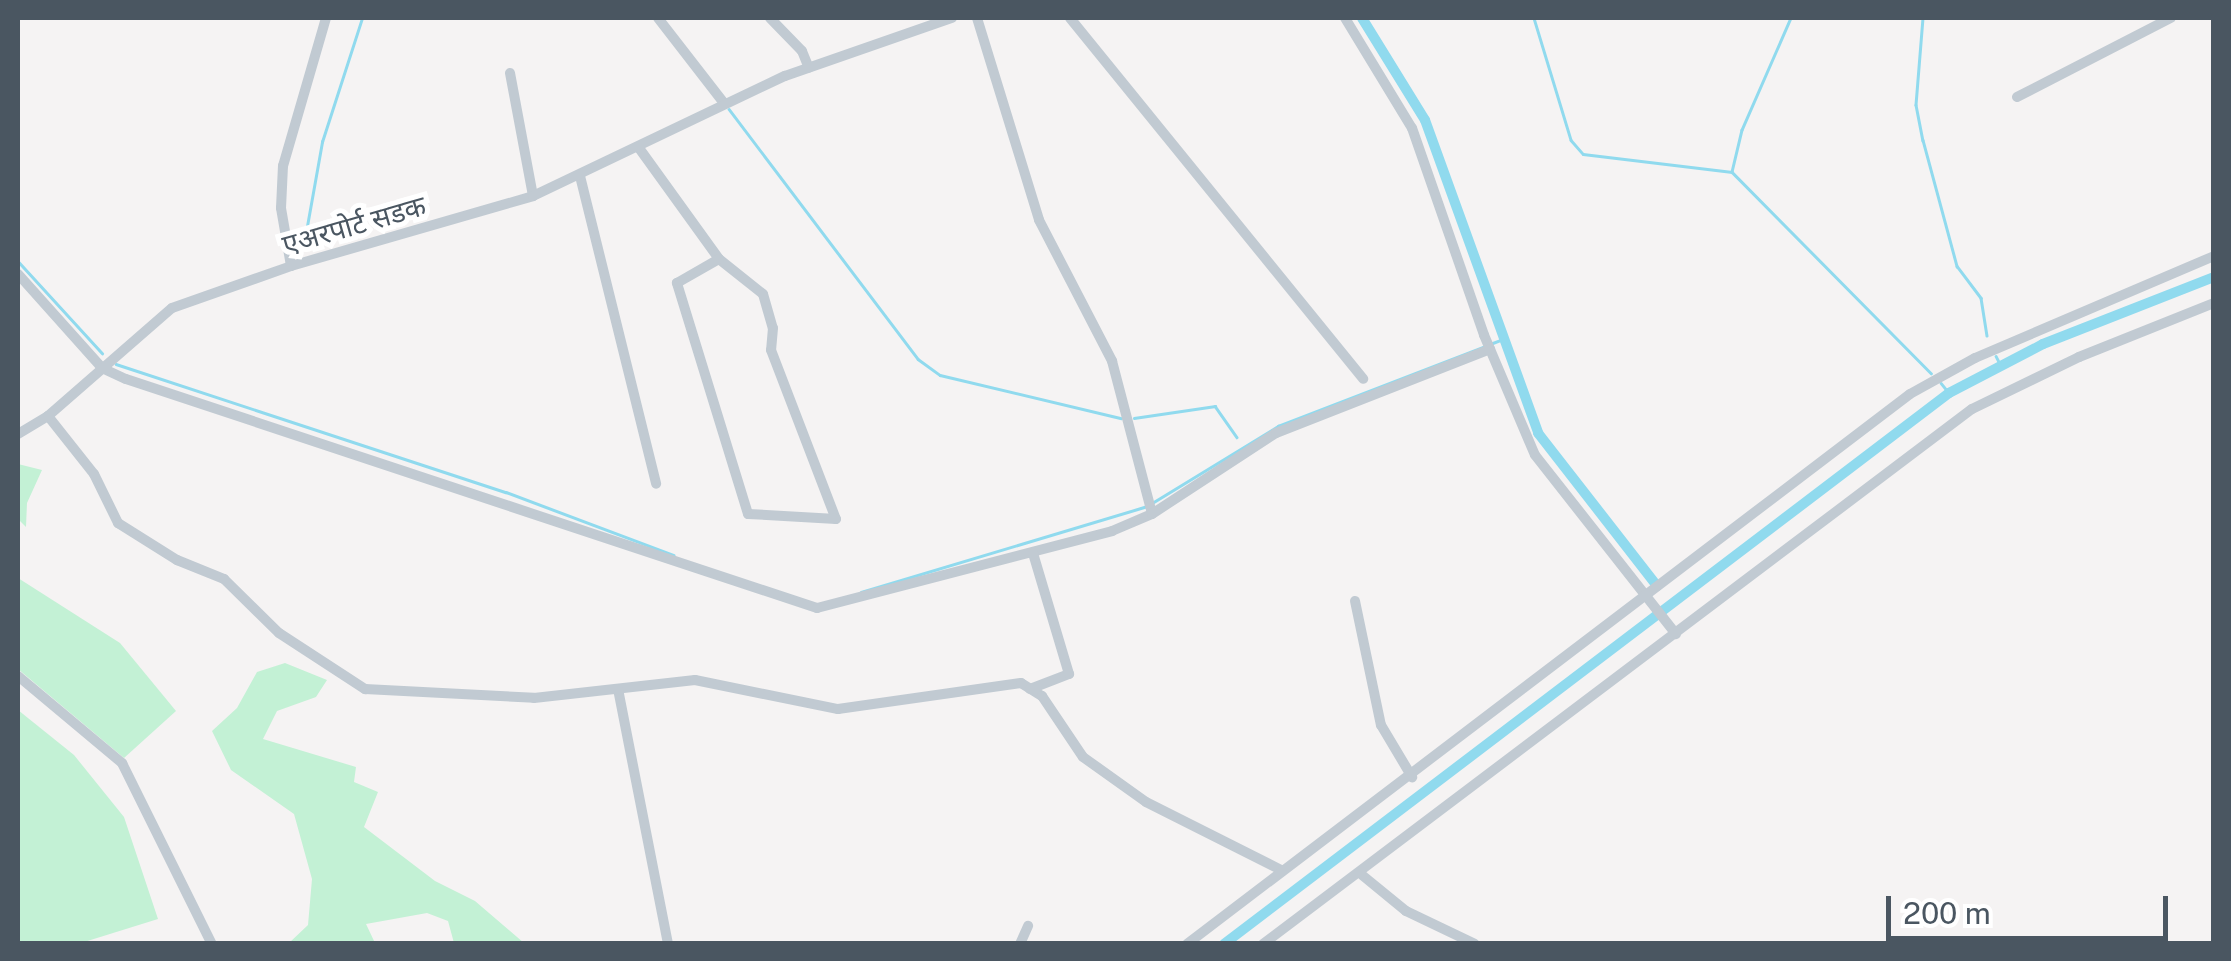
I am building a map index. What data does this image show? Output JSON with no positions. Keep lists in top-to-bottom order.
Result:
{
  "streets": {
    "street": ["एअरपोर्ट सडक"]
  },
  "scale_bar": "200 m"
}
